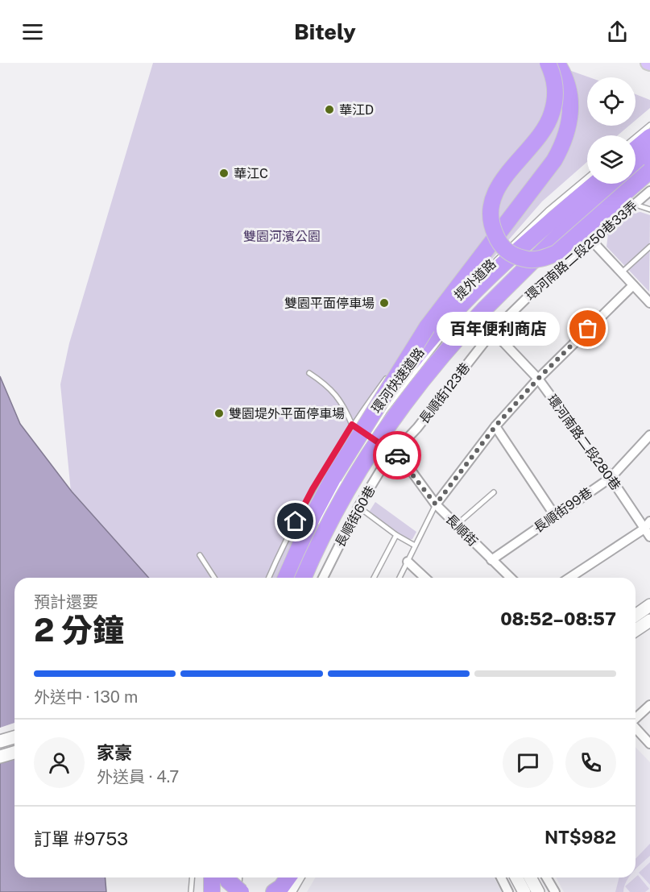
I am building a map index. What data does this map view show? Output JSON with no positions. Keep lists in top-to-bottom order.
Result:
{
  "streets": {
    "highway": ["環河快速道路"],
    "street": [
      "環河南路二段250巷33弄",
      "長順街123巷",
      "環河南路二段280巷",
      "長順街99巷",
      "長順街60巷",
      "長順街"
    ],
    "lane": ["提外道路"]
  },
  "crossings": [
    ["環河南路二段250巷33弄", "長順街123巷"],
    ["環河南路二段250巷33弄", "環河南路二段280巷"],
    ["長順街123巷", "環河南路二段280巷"],
    ["長順街123巷", "長順街60巷"],
    ["長順街123巷", "長順街"],
    ["環河南路二段280巷", "長順街99巷"],
    ["長順街99巷", "長順街"],
    ["長順街60巷", "長順街"]
  ],
  "parks": ["雙園河濱公園"],
  "places": [
    "華江D",
    "華江C",
    "雙園平面停車場",
    "百年便利商店",
    "雙園堤外平面停車場"
  ],
  "page": {
    "header": "Bitely",
    "bubble": "百年便利商店",
    "heading": ["2 分鐘", "預計還要", "08:52–08:57"],
    "panel": [
      "家豪",
      "外送員 · 4.7",
      "訂單 #9753",
      "NT$982"
    ],
    "bar": "外送中 · 130 m"
  }
}
